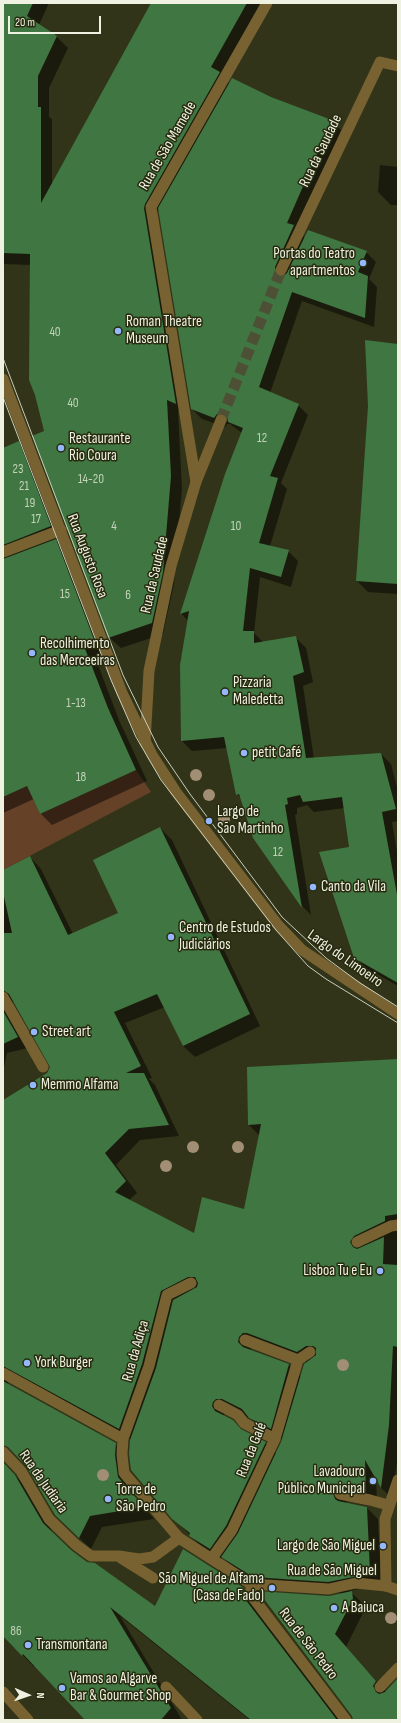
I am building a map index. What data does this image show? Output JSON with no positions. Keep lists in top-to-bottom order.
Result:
{
  "streets": {
    "street": [
      "Rua de São Mamede",
      "Rua da Saudade",
      "Rua Augusto Rosa",
      "Largo do Limoeiro",
      "Rua da Adiça",
      "Rua da Galé",
      "Rua da Judiaria",
      "Rua de São Miguel",
      "Rua de São Pedro"
    ]
  },
  "crossings": [
    ["Rua de São Mamede", "Rua da Saudade"],
    ["Rua da Saudade", "Rua Augusto Rosa"],
    ["Rua da Saudade", "Largo do Limoeiro"],
    ["Rua Augusto Rosa", "Largo do Limoeiro"],
    ["Rua da Adiça", "Rua da Galé"],
    ["Rua da Adiça", "Rua da Judiaria"],
    ["Rua de São Miguel", "Rua de São Pedro"]
  ],
  "places": [
    "Portas do Teatro apartmentos",
    "Roman Theatre Museum",
    "Restaurante Rio Coura",
    "Recolhimento das Merceeiras",
    "Pizzaria Maledetta",
    "petit Café",
    "Largo de São Martinho",
    "Canto da Vila",
    "Centro de Estudos Judiciários",
    "Street art",
    "Memmo Alfama",
    "Lisboa Tu e Eu",
    "York Burger",
    "Lavadouro Público Municipal",
    "Torre de São Pedro",
    "Largo de São Miguel",
    "São Miguel de Alfama (Casa de Fado)",
    "A Baiuca",
    "Transmontana",
    "Vamos ao Algarve Bar & Gourmet Shop"
  ],
  "house_numbers": [
    "40",
    "40",
    "12",
    "23",
    "14-20",
    "21",
    "19",
    "17",
    "4",
    "10",
    "15",
    "6",
    "1-13",
    "18",
    "12",
    "86"
  ],
  "scale_bar": "20 m",
  "north": "right"
}
